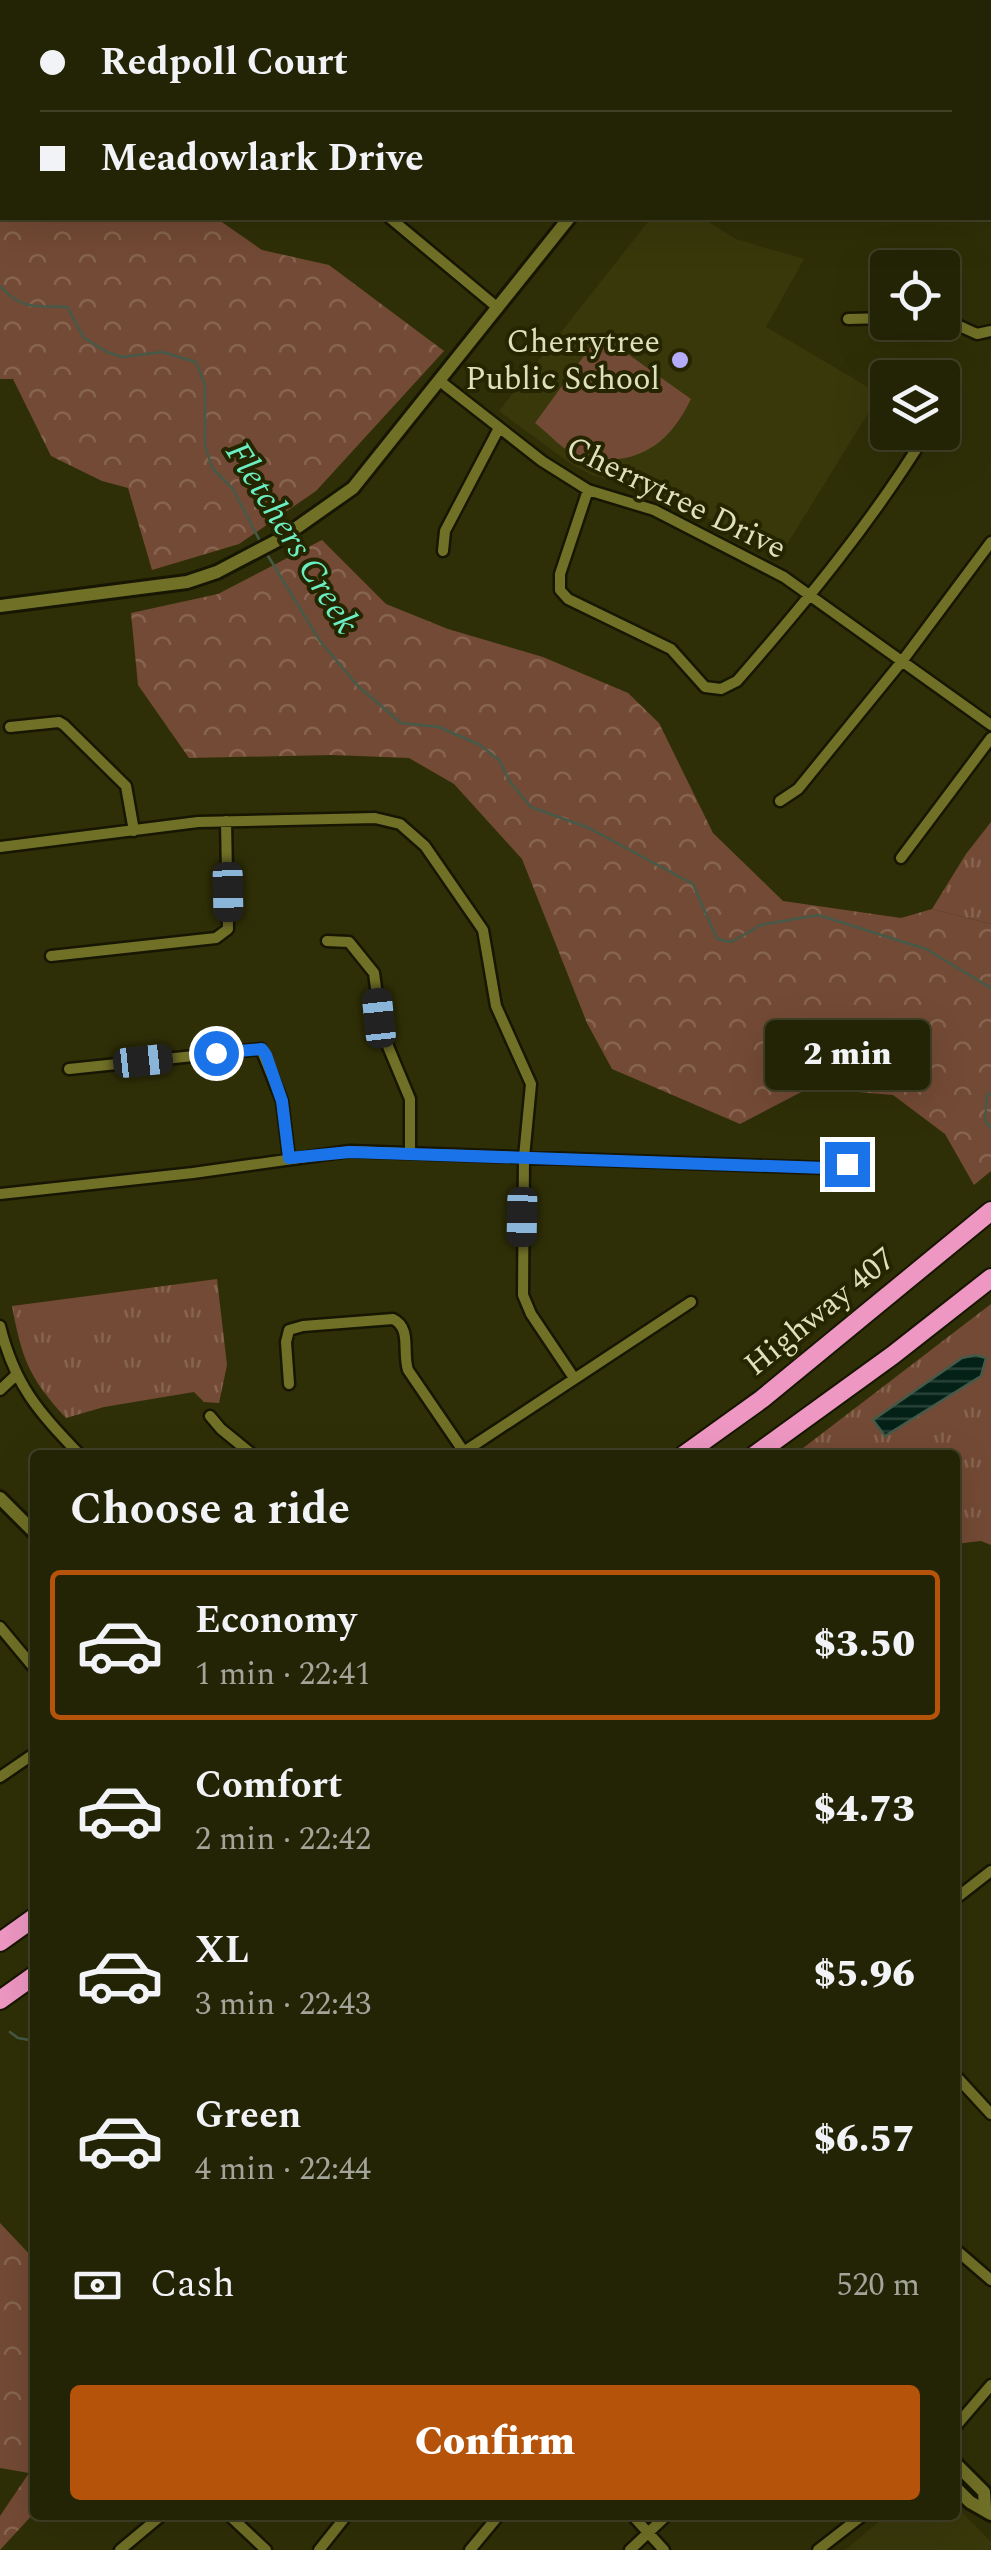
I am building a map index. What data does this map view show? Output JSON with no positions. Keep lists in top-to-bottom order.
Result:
{
  "streets": {
    "highway": ["Highway 407"],
    "street": ["Cherrytree Drive"]
  },
  "water": ["Fletchers Creek"],
  "places": ["Cherrytree Public School"],
  "page": {
    "banner": ["Redpoll Court", "Meadowlark Drive"],
    "bubble": "2 min",
    "heading": "Choose a ride",
    "list": [
      {
        "name": "Economy",
        "note": "1 min · 22:41",
        "value": "$3.50"
      },
      {
        "name": "Comfort",
        "note": "2 min · 22:42",
        "value": "$4.73"
      },
      {
        "name": "XL",
        "note": "3 min · 22:43",
        "value": "$5.96"
      },
      {
        "name": "Green",
        "note": "4 min · 22:44",
        "value": "$6.57"
      }
    ],
    "pay": ["Cash", "520 m"],
    "buttons": "Confirm"
  }
}
